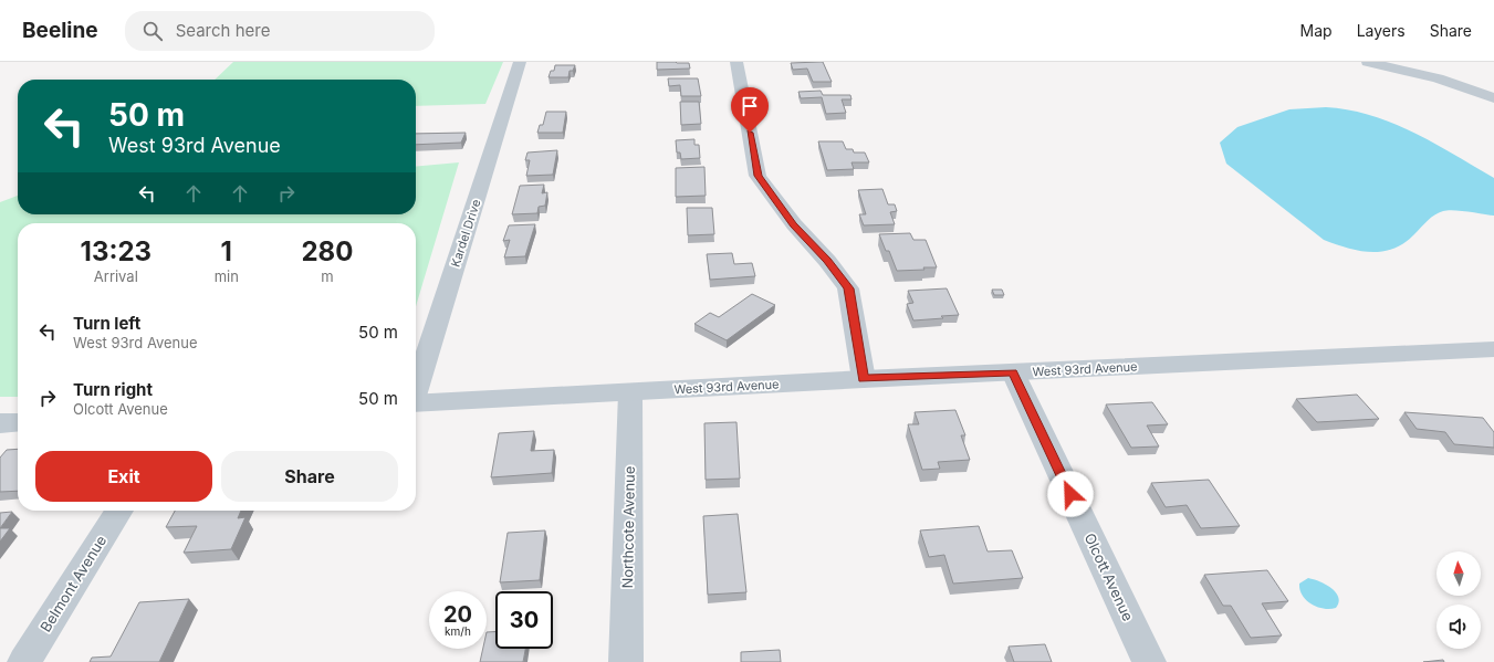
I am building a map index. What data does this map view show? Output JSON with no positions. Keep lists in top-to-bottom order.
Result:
{
  "streets": {
    "street": [
      "Kardel Drive",
      "West 93rd Avenue",
      "Northcote Avenue",
      "Olcott Avenue",
      "Belmont Avenue"
    ]
  },
  "crossings": [
    ["West 93rd Avenue", "Northcote Avenue"],
    ["West 93rd Avenue", "Olcott Avenue"]
  ],
  "north": "top",
  "page": {
    "header": "Beeline",
    "search": "Search here",
    "nav": ["Map", "Layers", "Share"],
    "turn": ["50 m", "West 93rd Avenue"],
    "eta": [
      "13:23",
      "Arrival",
      "1",
      "min",
      "280",
      "m"
    ],
    "list": [
      {
        "name": "Turn left",
        "note": "West 93rd Avenue",
        "value": "50 m"
      },
      {
        "name": "Turn right",
        "note": "Olcott Avenue",
        "value": "50 m"
      }
    ],
    "buttons": ["Exit", "Share"],
    "speed": "20 km/h",
    "limit": "30"
  }
}
